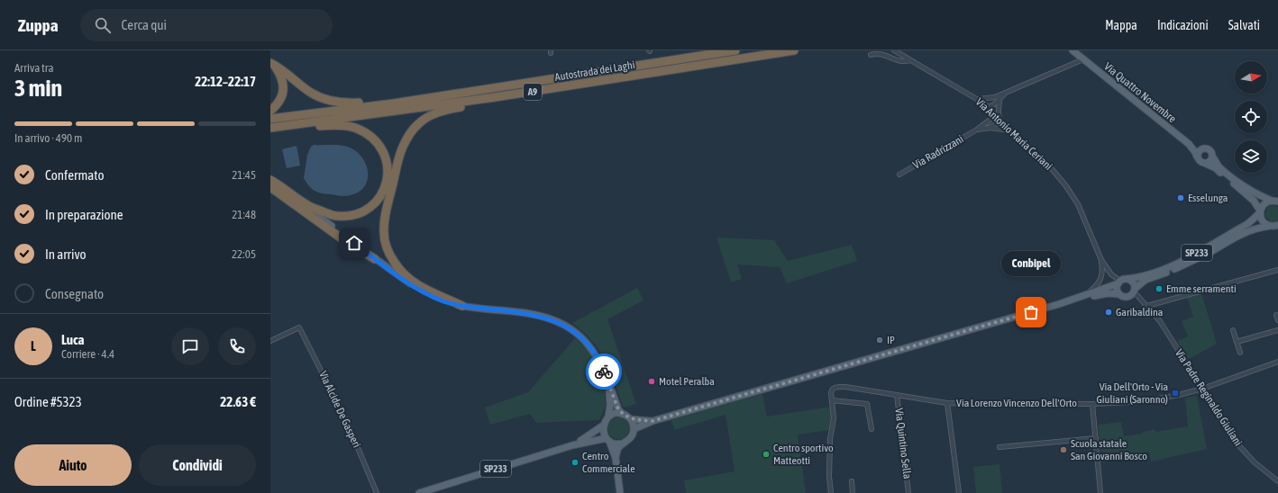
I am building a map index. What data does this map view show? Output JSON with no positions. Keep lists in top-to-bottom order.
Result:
{
  "streets": {
    "highway": ["Autostrada dei Laghi", "A9"],
    "main road": ["Via Quattro Novembre", "SP233"],
    "street": [
      "Via Antonio Maria Ceriani",
      "Via Radrizzani",
      "Via Padre Reginaldo Giuliani",
      "Via Lorenzo Vincenzo Dell'Orto",
      "Via Alcide De Gasperi",
      "Via Quintino Sella"
    ]
  },
  "crossings": [
    ["Via Antonio Maria Ceriani", "Via Radrizzani"],
    ["SP233", "Via Padre Reginaldo Giuliani"],
    ["Via Padre Reginaldo Giuliani", "Via Lorenzo Vincenzo Dell'Orto"],
    ["Via Lorenzo Vincenzo Dell'Orto", "Via Quintino Sella"]
  ],
  "places": {
    "other": [
      "Esselunga",
      "Emme serramenti",
      "Conbipel",
      "Garibaldina",
      "IP",
      "Motel Peralba",
      "Scuola statale San Giovanni Bosco",
      "Centro sportivo Matteotti",
      "Centro Commerciale"
    ],
    "transit": ["Via Dell'Orto - Via Giuliani (Saronno)"]
  },
  "north": "right",
  "page": {
    "header": "Zuppa",
    "search": "Cerca qui",
    "nav": ["Mappa", "Indicazioni", "Salvati"],
    "heading": ["3 min", "Arriva tra", "22:12–22:17"],
    "panel": [
      "Luca",
      "Corriere · 4.4",
      "Ordine #5323",
      "22.63 €"
    ],
    "bar": "In arrivo · 490 m",
    "list": [
      ["Confermato", "21:45"],
      ["In preparazione", "21:48"],
      ["In arrivo", "22:05"],
      "Consegnato"
    ],
    "bubble": "Conbipel",
    "round": "L",
    "buttons": ["Aiuto", "Condividi"]
  }
}
